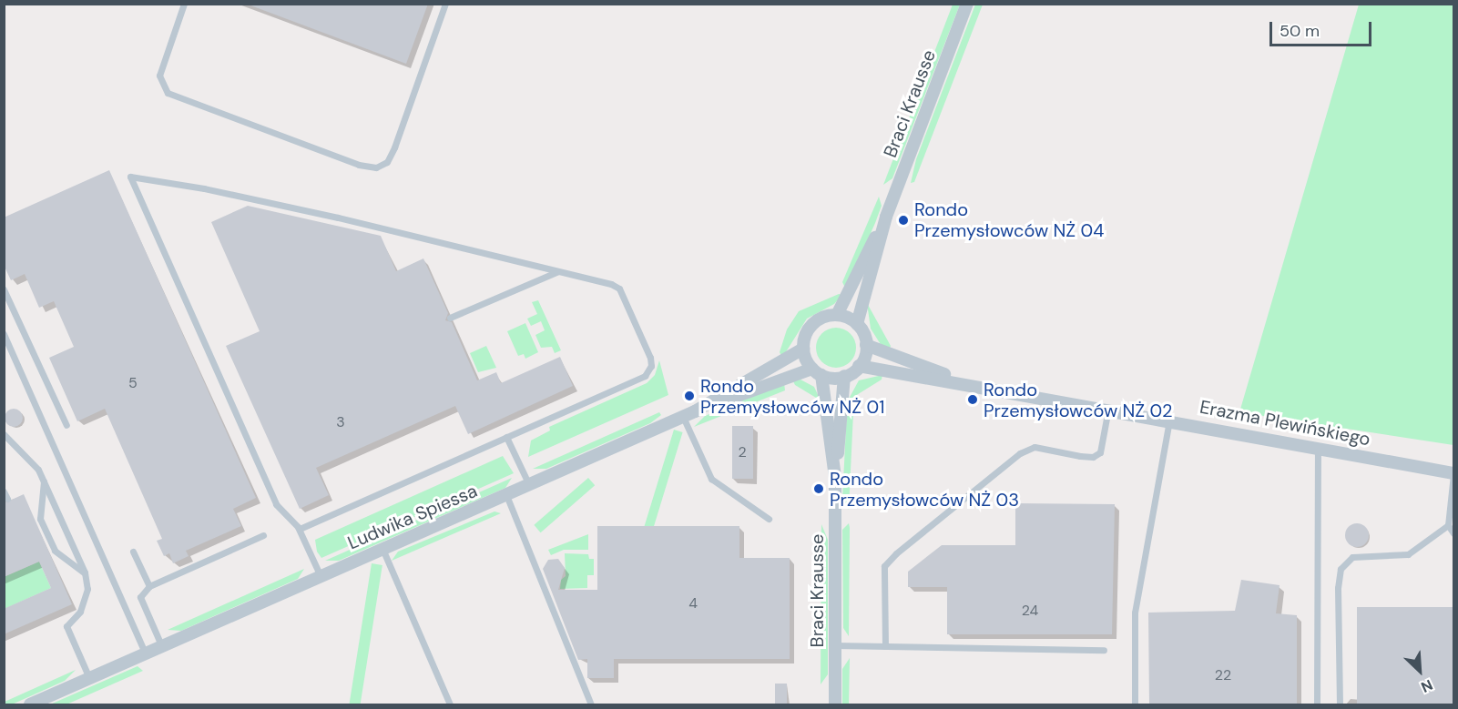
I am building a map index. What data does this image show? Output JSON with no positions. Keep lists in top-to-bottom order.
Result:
{
  "streets": {
    "street": ["Braci Krausse", "Erazma Plewińskiego", "Ludwika Spiessa"]
  },
  "crossings": [
    ["Braci Krausse", "Erazma Plewińskiego"],
    ["Braci Krausse", "Ludwika Spiessa"],
    ["Erazma Plewińskiego", "Ludwika Spiessa"]
  ],
  "places": [
    "Rondo Przemysłowców NŻ 04",
    "Rondo Przemysłowców NŻ 01",
    "Rondo Przemysłowców NŻ 02",
    "Rondo Przemysłowców NŻ 03"
  ],
  "house_numbers": [
    "5",
    "3",
    "2",
    "4",
    "24",
    "22"
  ],
  "scale_bar": "50 m",
  "north": "bottom right"
}
